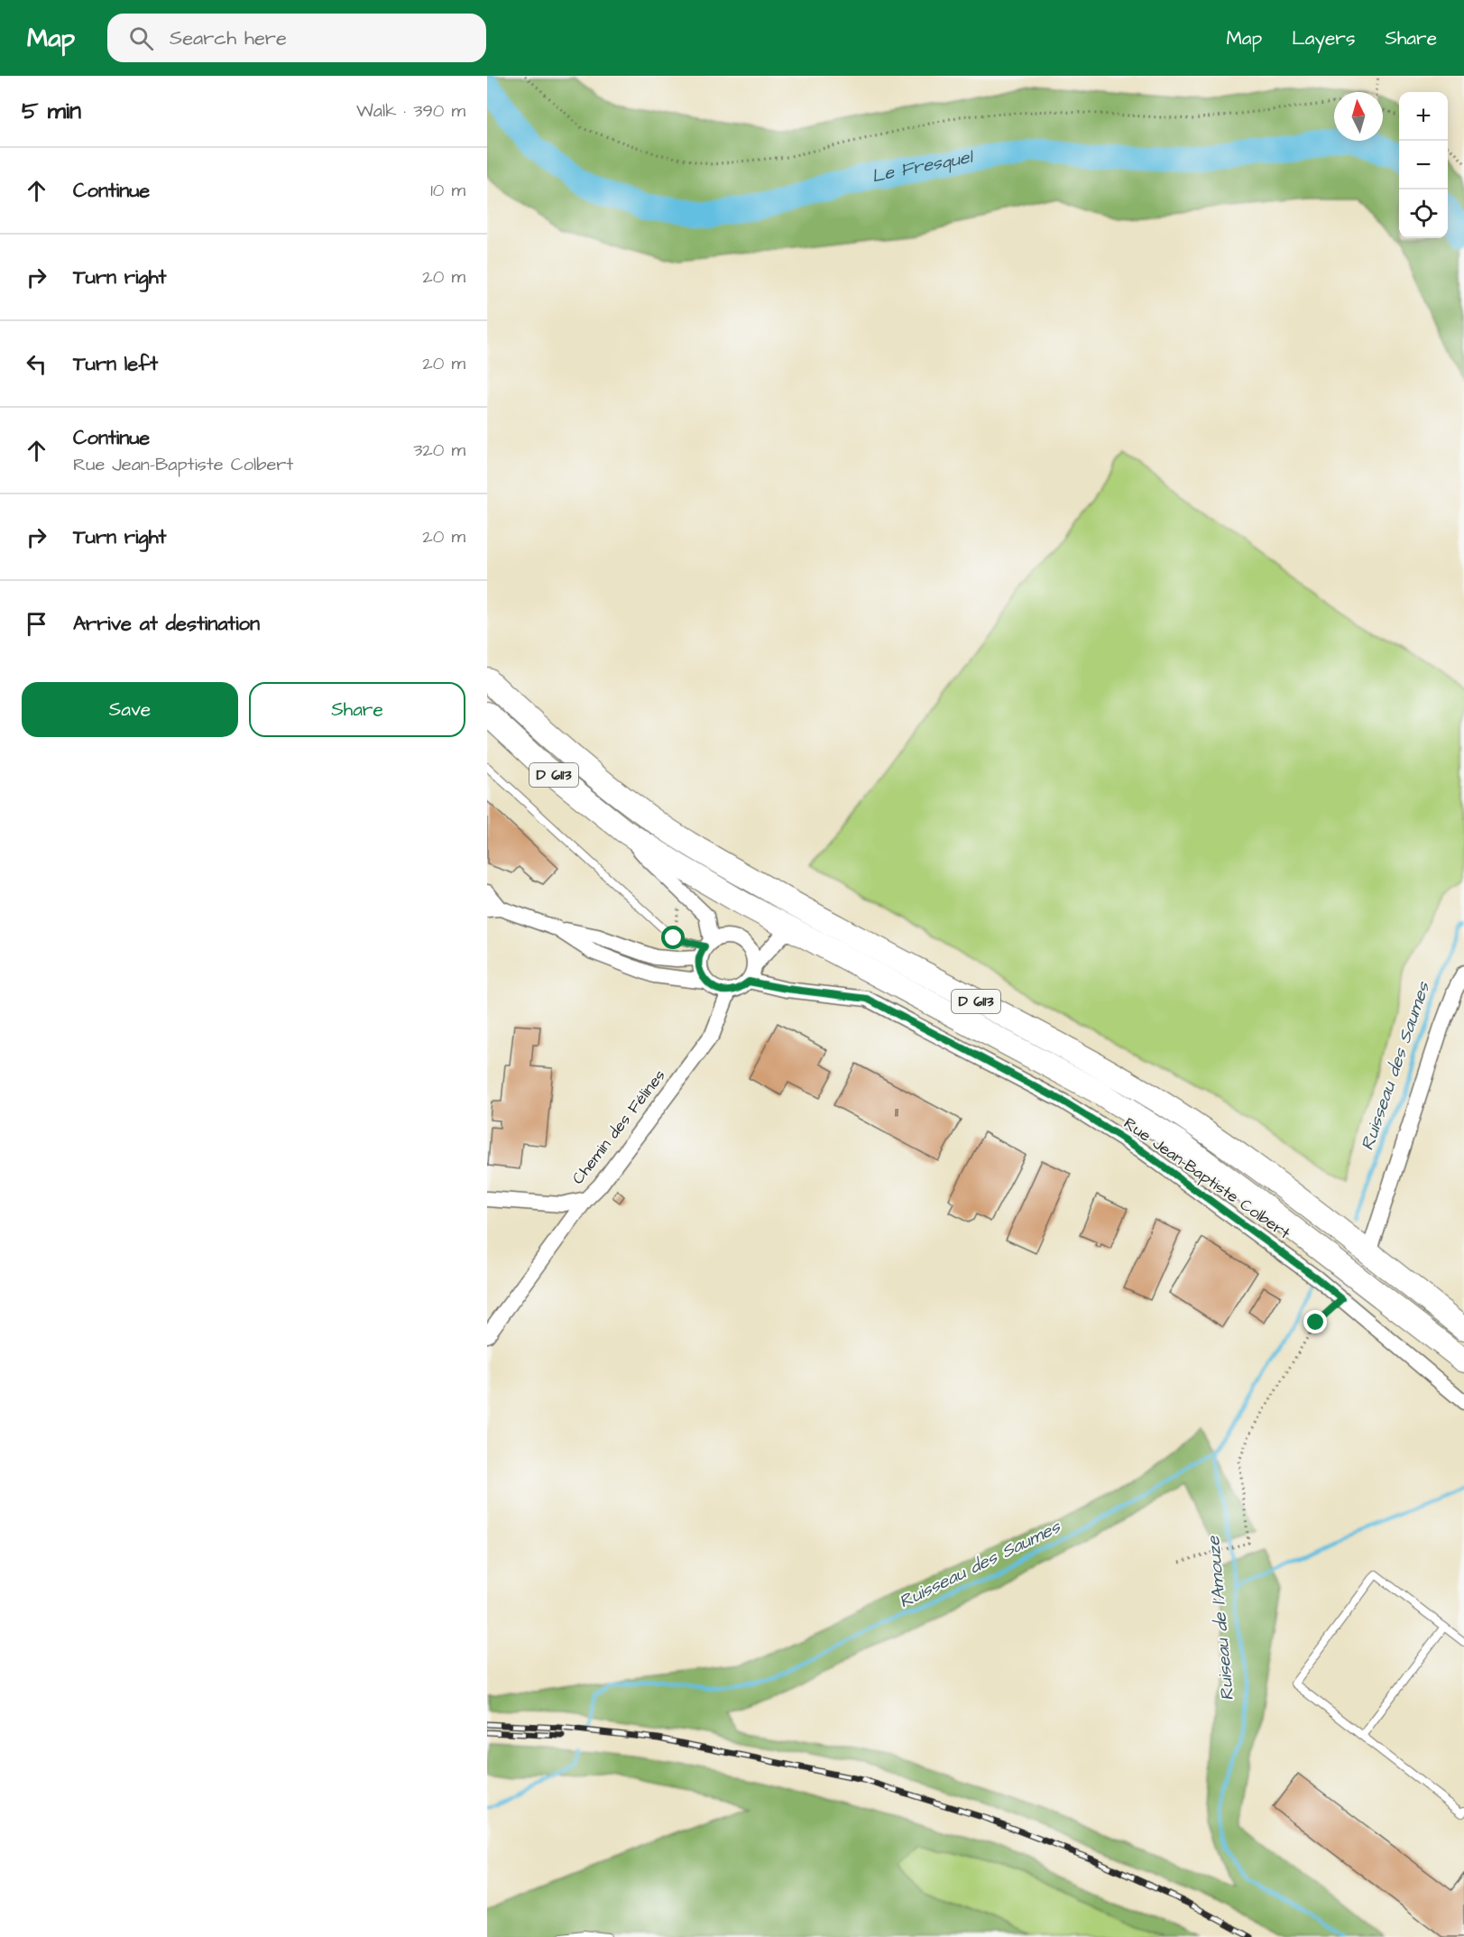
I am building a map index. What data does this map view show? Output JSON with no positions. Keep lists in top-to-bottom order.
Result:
{
  "streets": {
    "main road": ["D 6113"],
    "street": ["Chemin des Félines", "Rue Jean-Baptiste Colbert"]
  },
  "crossings": [
    ["Chemin des Félines", "Rue Jean-Baptiste Colbert"]
  ],
  "water": ["Le Fresquel", "Ruisseau des Saumes", "Ruiseau de l'Amouze"],
  "house_numbers": ["11"],
  "north": "top",
  "page": {
    "header": "Map",
    "search": "Search here",
    "nav": ["Map", "Layers", "Share"],
    "heading": ["5 min", "Walk · 390 m"],
    "map_buttons": ["+", "−"],
    "list": [
      ["Continue", "10 m"],
      ["Turn right", "20 m"],
      ["Turn left", "20 m"],
      ["Continue", "Rue Jean-Baptiste Colbert", "320 m"],
      ["Turn right", "20 m"],
      "Arrive at destination"
    ],
    "buttons": ["Save", "Share"]
  }
}
